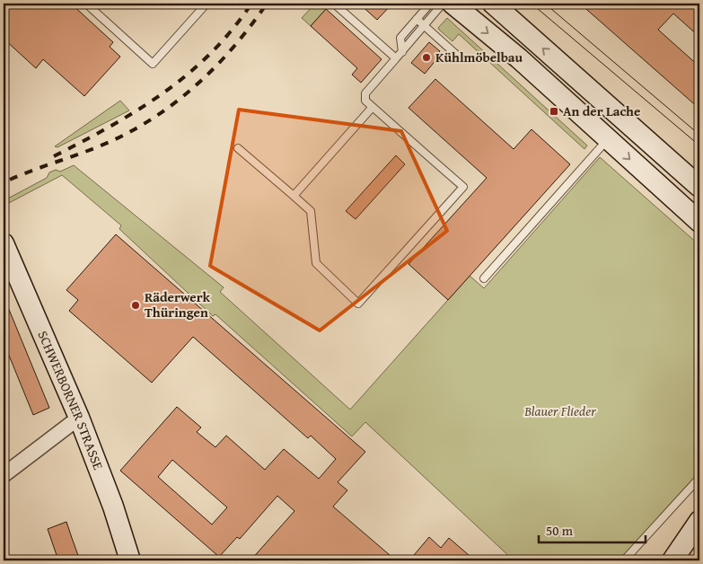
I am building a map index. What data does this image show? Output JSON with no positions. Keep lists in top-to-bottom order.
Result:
{
  "streets": {
    "main road": ["SCHWERBORNER STRASSE"]
  },
  "parks": ["Blauer Flieder"],
  "places": {
    "other": ["Kühlmöbelbau", "Räderwerk Thüringen"],
    "transit": ["An der Lache"]
  },
  "scale_bar": "50 m"
}
